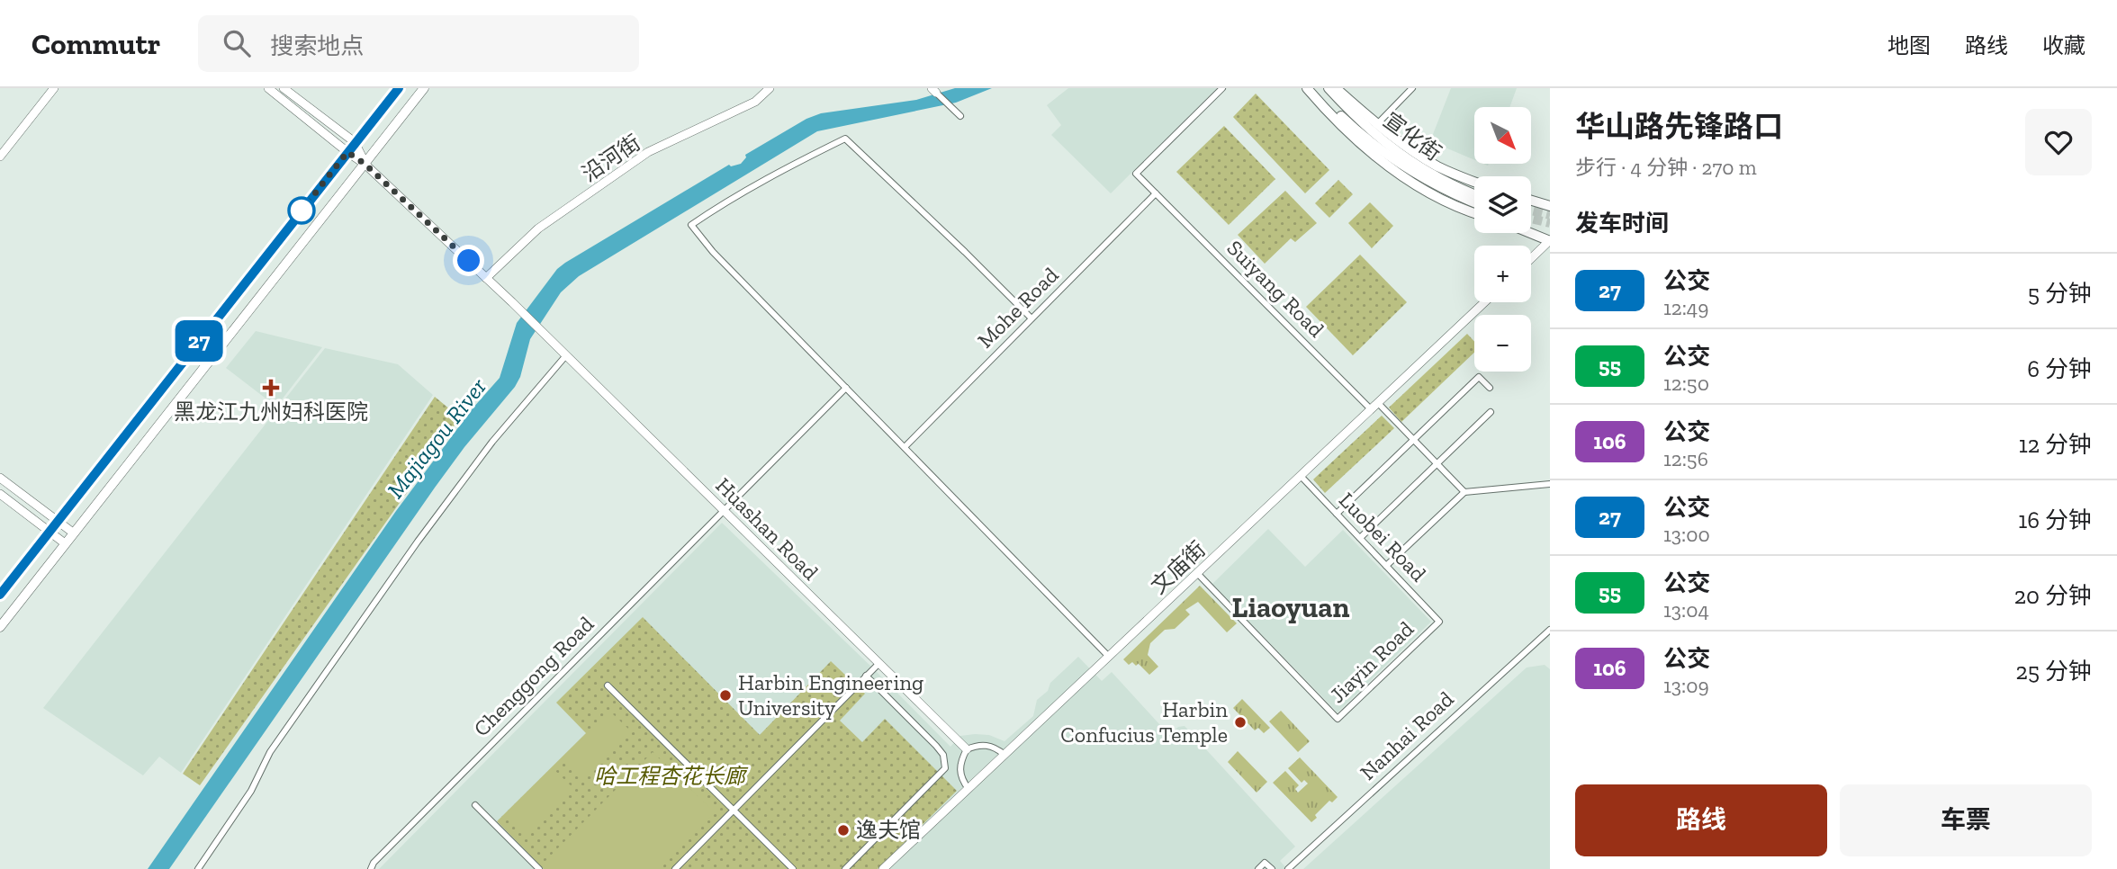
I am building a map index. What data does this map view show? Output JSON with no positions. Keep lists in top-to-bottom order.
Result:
{
  "streets": {
    "highway": ["宣化街"],
    "main road": ["沿河街", "Huashan Road", "文庙街"],
    "street": [
      "Suiyang Road",
      "Mohe Road",
      "Luobei Road",
      "Jiayin Road",
      "Chenggong Road",
      "Nanhai Road"
    ]
  },
  "crossings": [
    ["沿河街", "Huashan Road"],
    ["Suiyang Road", "Mohe Road"],
    ["Suiyang Road", "文庙街"],
    ["Huashan Road", "Chenggong Road"],
    ["Luobei Road", "文庙街"],
    ["Luobei Road", "Jiayin Road"],
    ["文庙街", "Jiayin Road"]
  ],
  "districts": ["Liaoyuan"],
  "water": ["Majiagou River"],
  "parks": ["哈工程杏花长廊"],
  "places": {
    "health": ["黑龙江九州妇科医院"],
    "other": ["Harbin Engineering University", "Harbin Confucius Temple", "逸夫馆"]
  },
  "lines": ["bus line 27"],
  "north": "bottom right",
  "page": {
    "header": "Commutr",
    "search": "搜索地点",
    "nav": ["地图", "路线", "收藏"],
    "on_map": "27",
    "heading": [
      ["华山路先锋路口", "步行 · 4 分钟 · 270 m"],
      "发车时间"
    ],
    "map_buttons": ["+", "−"],
    "list": [
      {
        "mark": "27",
        "name": "公交",
        "note": "12:49",
        "value": "5 分钟"
      },
      {
        "mark": "55",
        "name": "公交",
        "note": "12:50",
        "value": "6 分钟"
      },
      {
        "mark": "106",
        "name": "公交",
        "note": "12:56",
        "value": "12 分钟"
      },
      {
        "mark": "27",
        "name": "公交",
        "note": "13:00",
        "value": "16 分钟"
      },
      {
        "mark": "55",
        "name": "公交",
        "note": "13:04",
        "value": "20 分钟"
      },
      {
        "mark": "106",
        "name": "公交",
        "note": "13:09",
        "value": "25 分钟"
      }
    ],
    "buttons": ["路线", "车票"]
  }
}
